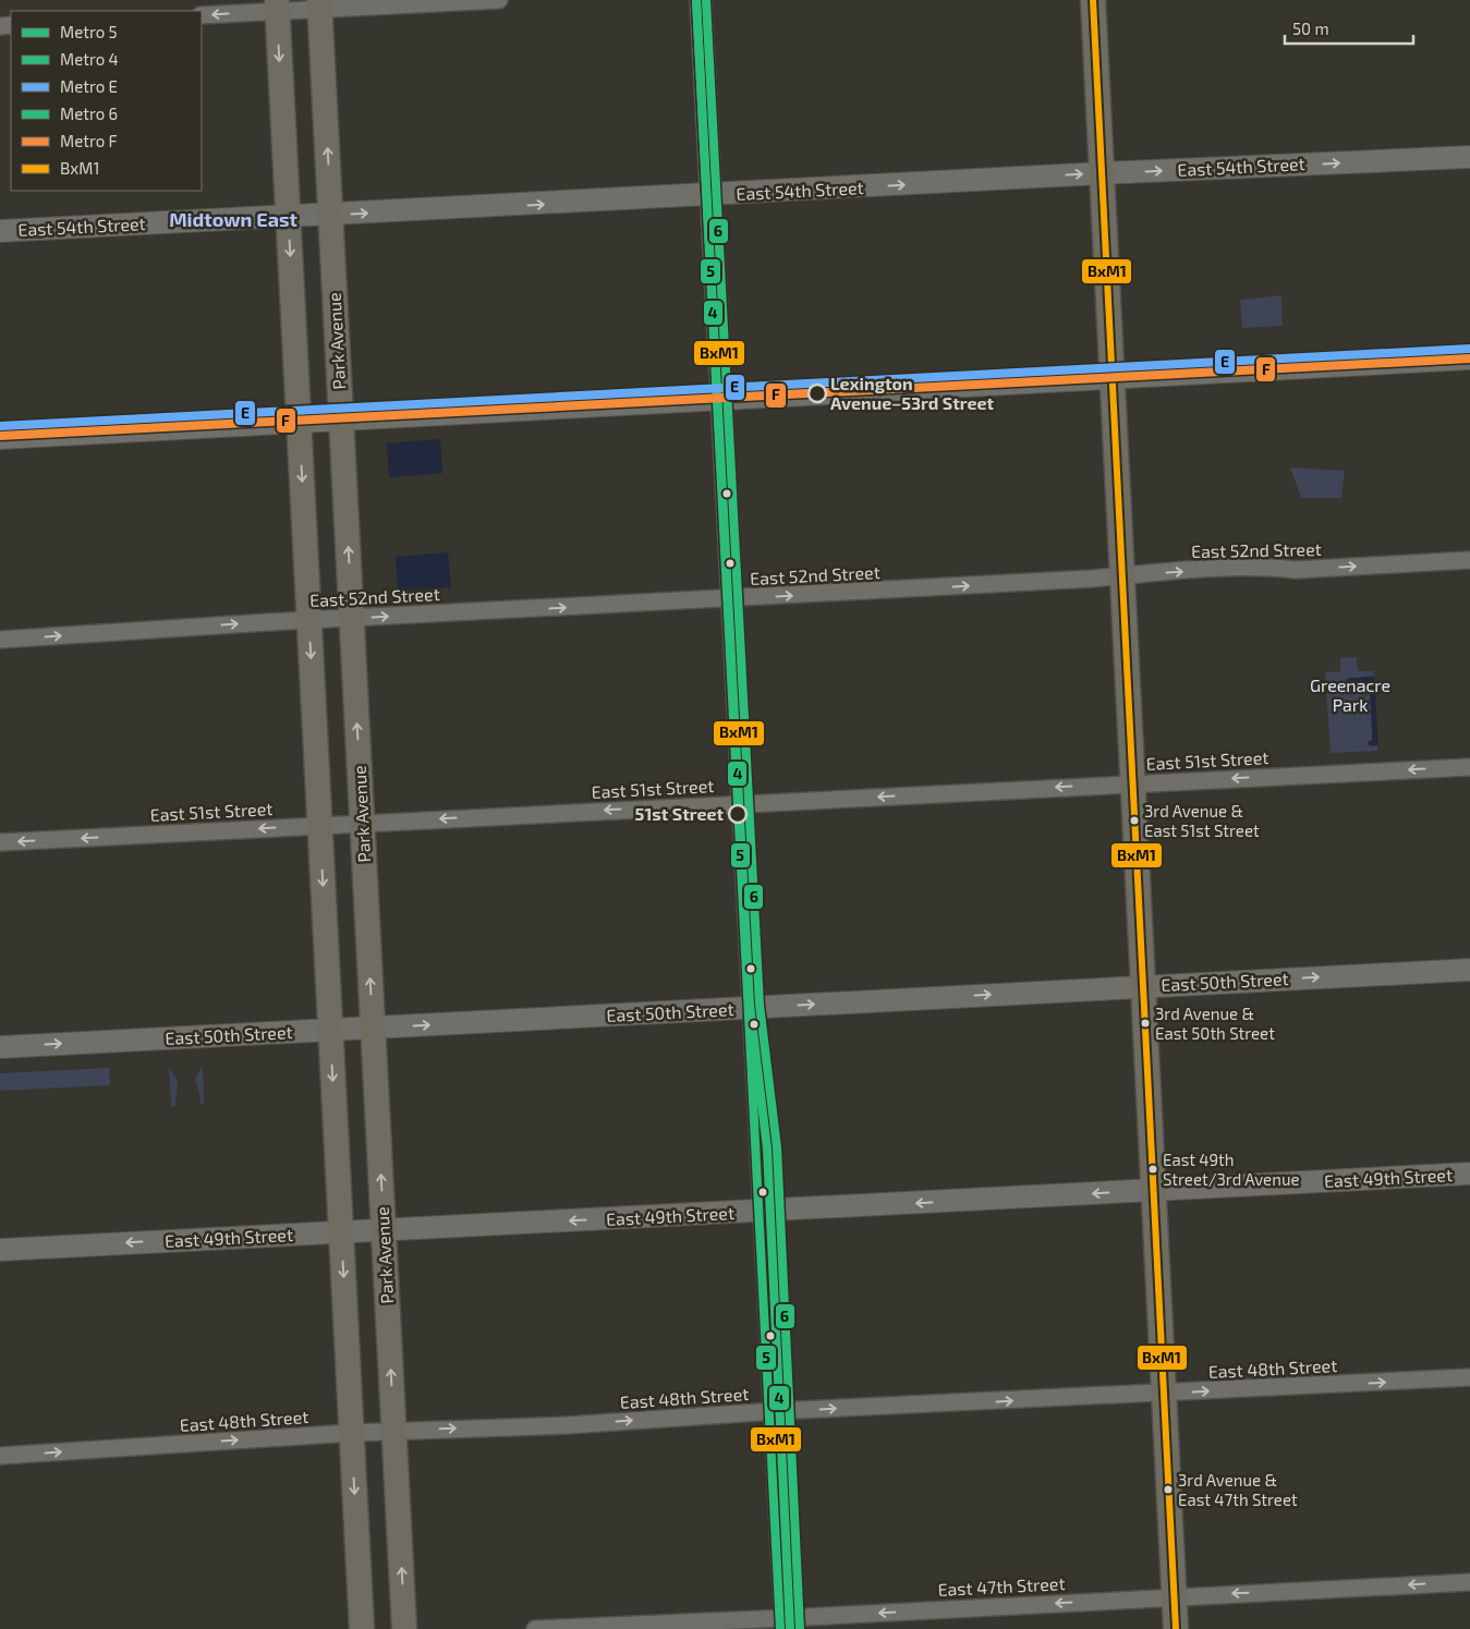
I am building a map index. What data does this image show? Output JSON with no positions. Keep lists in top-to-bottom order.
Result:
{
  "streets": {
    "main road": [
      "East 54th Street",
      "Park Avenue",
      "East 50th Street",
      "East 49th Street"
    ],
    "street": [
      "East 52nd Street",
      "East 51st Street",
      "East 48th Street",
      "East 47th Street"
    ]
  },
  "crossings": [
    ["East 54th Street", "Park Avenue"],
    ["Park Avenue", "East 52nd Street"],
    ["Park Avenue", "East 51st Street"],
    ["Park Avenue", "East 50th Street"],
    ["Park Avenue", "East 49th Street"],
    ["Park Avenue", "East 48th Street"]
  ],
  "one_way": [
    "East 54th Street",
    "East 52nd Street",
    "East 51st Street",
    "East 50th Street",
    "East 49th Street",
    "East 48th Street",
    "East 47th Street"
  ],
  "districts": ["Midtown East"],
  "parks": ["Greenacre Park"],
  "places": [
    "Lexington Avenue–53rd Street",
    "51st Street",
    "3rd Avenue & East 51st Street",
    "3rd Avenue & East 50th Street",
    "East 49th Street/3rd Avenue",
    "3rd Avenue & East 47th Street"
  ],
  "lines": [
    "metro line 5",
    "metro line 4",
    "metro line 6",
    "transit line BxM1",
    "metro line E",
    "metro line F"
  ],
  "legend": [
    "Metro 5",
    "Metro 4",
    "Metro E",
    "Metro 6",
    "Metro F",
    "BxM1"
  ],
  "scale_bar": "50 m"
}
